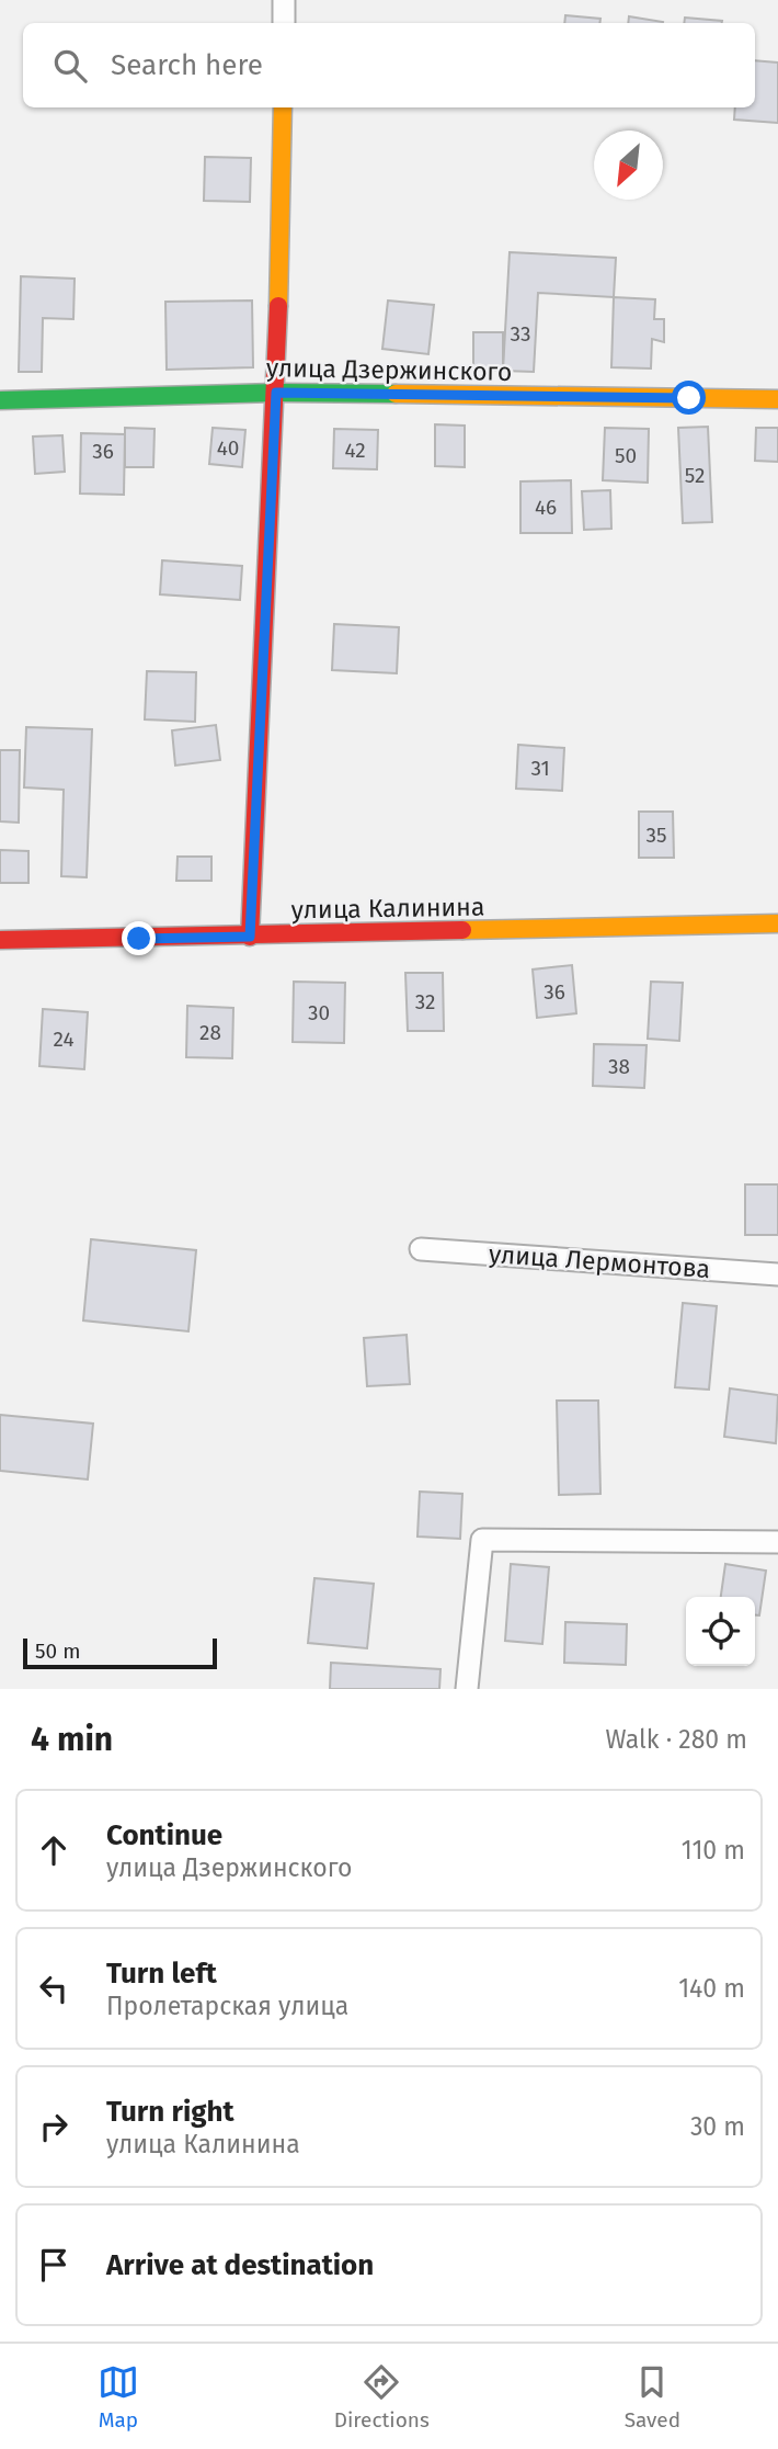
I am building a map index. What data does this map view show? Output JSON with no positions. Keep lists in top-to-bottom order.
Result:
{
  "streets": {
    "street": ["улица Дзержинского", "улица Калинина", "улица Лермонтова"]
  },
  "house_numbers": [
    "33",
    "40",
    "42",
    "36",
    "50",
    "52",
    "46",
    "31",
    "35",
    "36",
    "32",
    "30",
    "28",
    "24",
    "38"
  ],
  "scale_bar": "50 m",
  "north": "bottom left",
  "page": {
    "search": "Search here",
    "scale": "50 m",
    "heading": ["4 min", "Walk · 280 m"],
    "list": [
      ["Continue", "улица Дзержинского", "110 m"],
      ["Turn left", "Пролетарская улица", "140 m"],
      ["Turn right", "улица Калинина", "30 m"],
      "Arrive at destination"
    ],
    "nav": ["Map", "Directions", "Saved"]
  }
}
